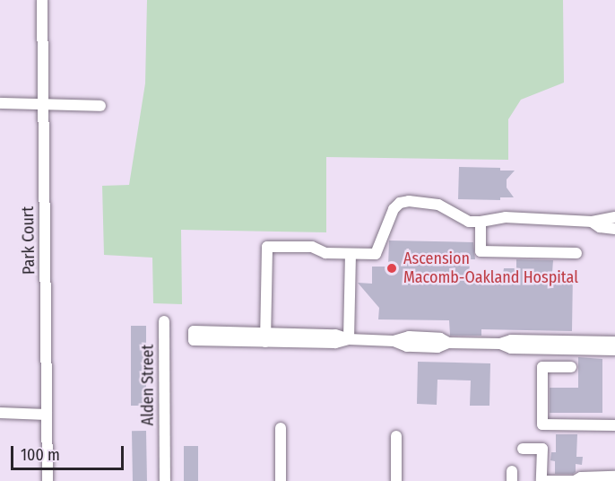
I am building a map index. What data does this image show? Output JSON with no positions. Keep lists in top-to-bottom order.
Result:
{
  "streets": {
    "street": ["Park Court", "Alden Street"]
  },
  "places": ["Ascension Macomb-Oakland Hospital"],
  "scale_bar": "100 m"
}
